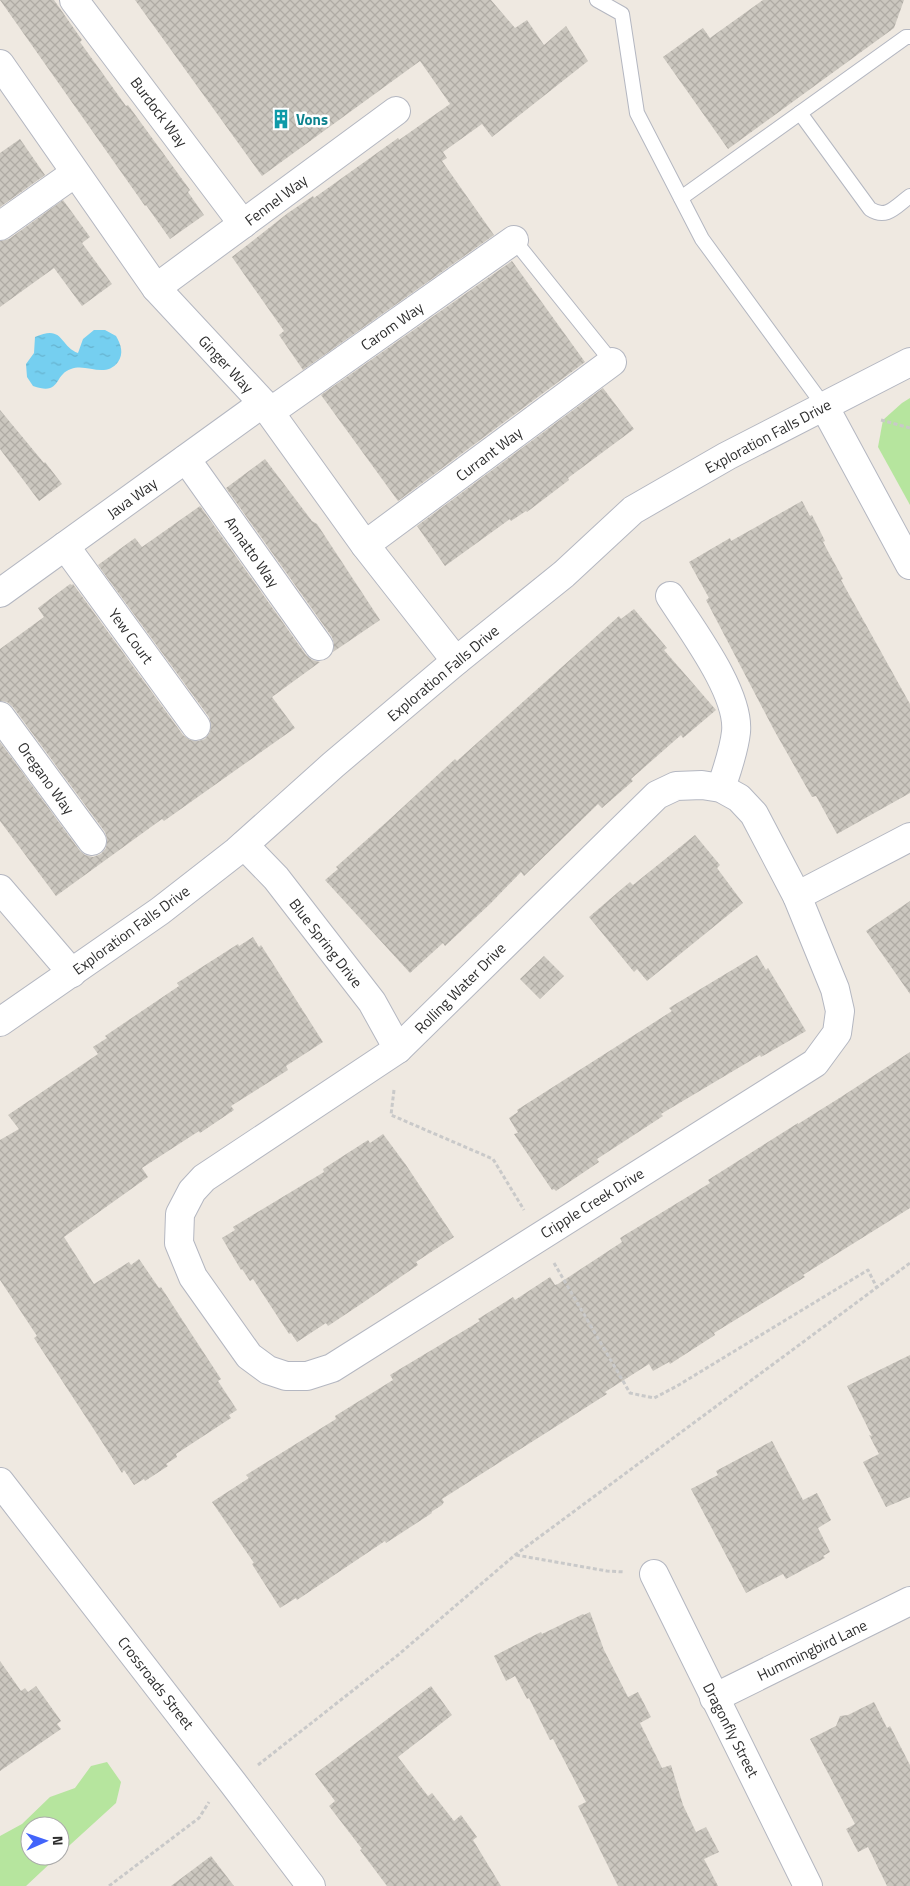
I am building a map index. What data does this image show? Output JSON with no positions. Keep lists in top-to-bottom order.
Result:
{
  "streets": {
    "street": [
      "Burdock Way",
      "Fennel Way",
      "Carom Way",
      "Ginger Way",
      "Exploration Falls Drive",
      "Currant Way",
      "Java Way",
      "Annatto Way",
      "Yew Court",
      "Oregano Way",
      "Blue Spring Drive",
      "Rolling Water Drive",
      "Cripple Creek Drive",
      "Hummingbird Lane",
      "Crossroads Street",
      "Dragonfly Street"
    ]
  },
  "crossings": [
    ["Burdock Way", "Fennel Way"],
    ["Fennel Way", "Ginger Way"],
    ["Carom Way", "Ginger Way"],
    ["Carom Way", "Java Way"],
    ["Ginger Way", "Exploration Falls Drive"],
    ["Ginger Way", "Currant Way"],
    ["Ginger Way", "Java Way"],
    ["Exploration Falls Drive", "Blue Spring Drive"],
    ["Java Way", "Annatto Way"],
    ["Java Way", "Yew Court"],
    ["Blue Spring Drive", "Rolling Water Drive"],
    ["Rolling Water Drive", "Cripple Creek Drive"],
    ["Hummingbird Lane", "Dragonfly Street"]
  ],
  "places": {
    "building": ["Vons"]
  },
  "north": "right"
}
